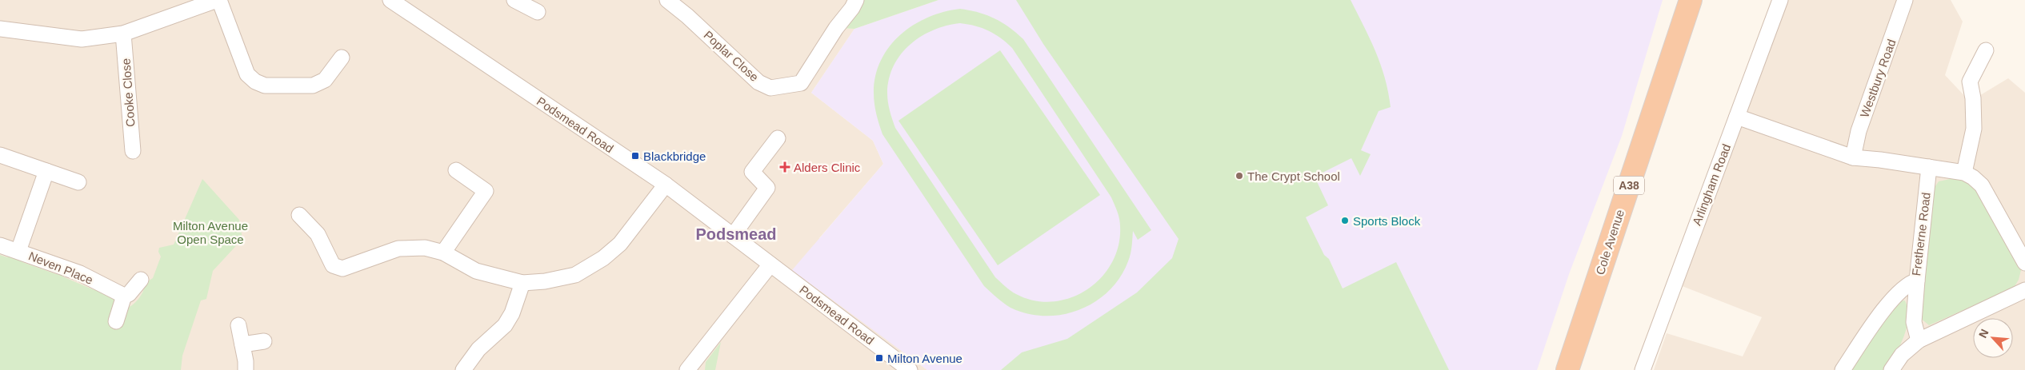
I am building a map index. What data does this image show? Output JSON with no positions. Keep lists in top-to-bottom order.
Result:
{
  "streets": {
    "highway": ["A38", "Cole Avenue"],
    "street": [
      "Poplar Close",
      "Westbury Road",
      "Cooke Close",
      "Podsmead Road",
      "Arlingham Road",
      "Fretherne Road",
      "Neven Place"
    ]
  },
  "districts": ["Podsmead"],
  "parks": ["Milton Avenue Open Space"],
  "places": {
    "transit": ["Blackbridge", "Milton Avenue"],
    "health": ["Alders Clinic"],
    "other": ["The Crypt School", "Sports Block"]
  },
  "north": "top left"
}
